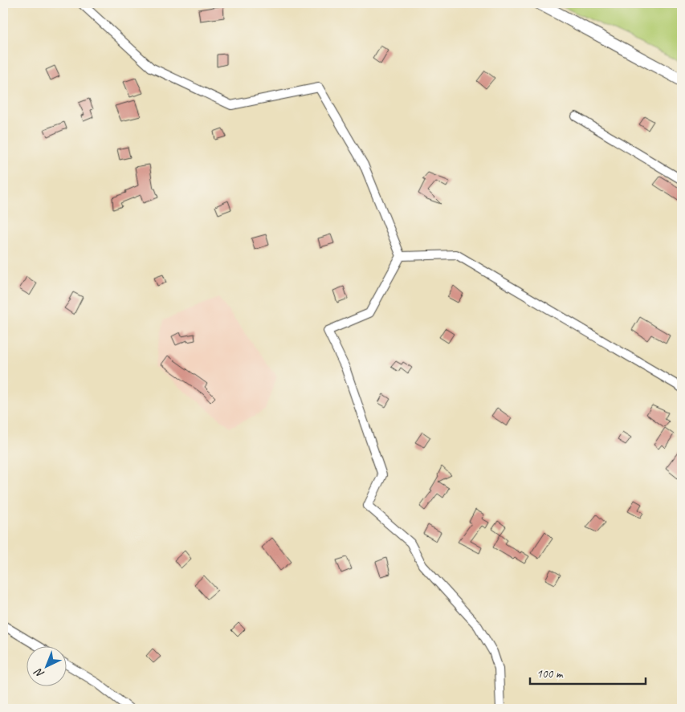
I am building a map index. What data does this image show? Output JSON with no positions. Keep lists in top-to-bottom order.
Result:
{
  "scale_bar": "100 m",
  "north": "bottom left"
}
